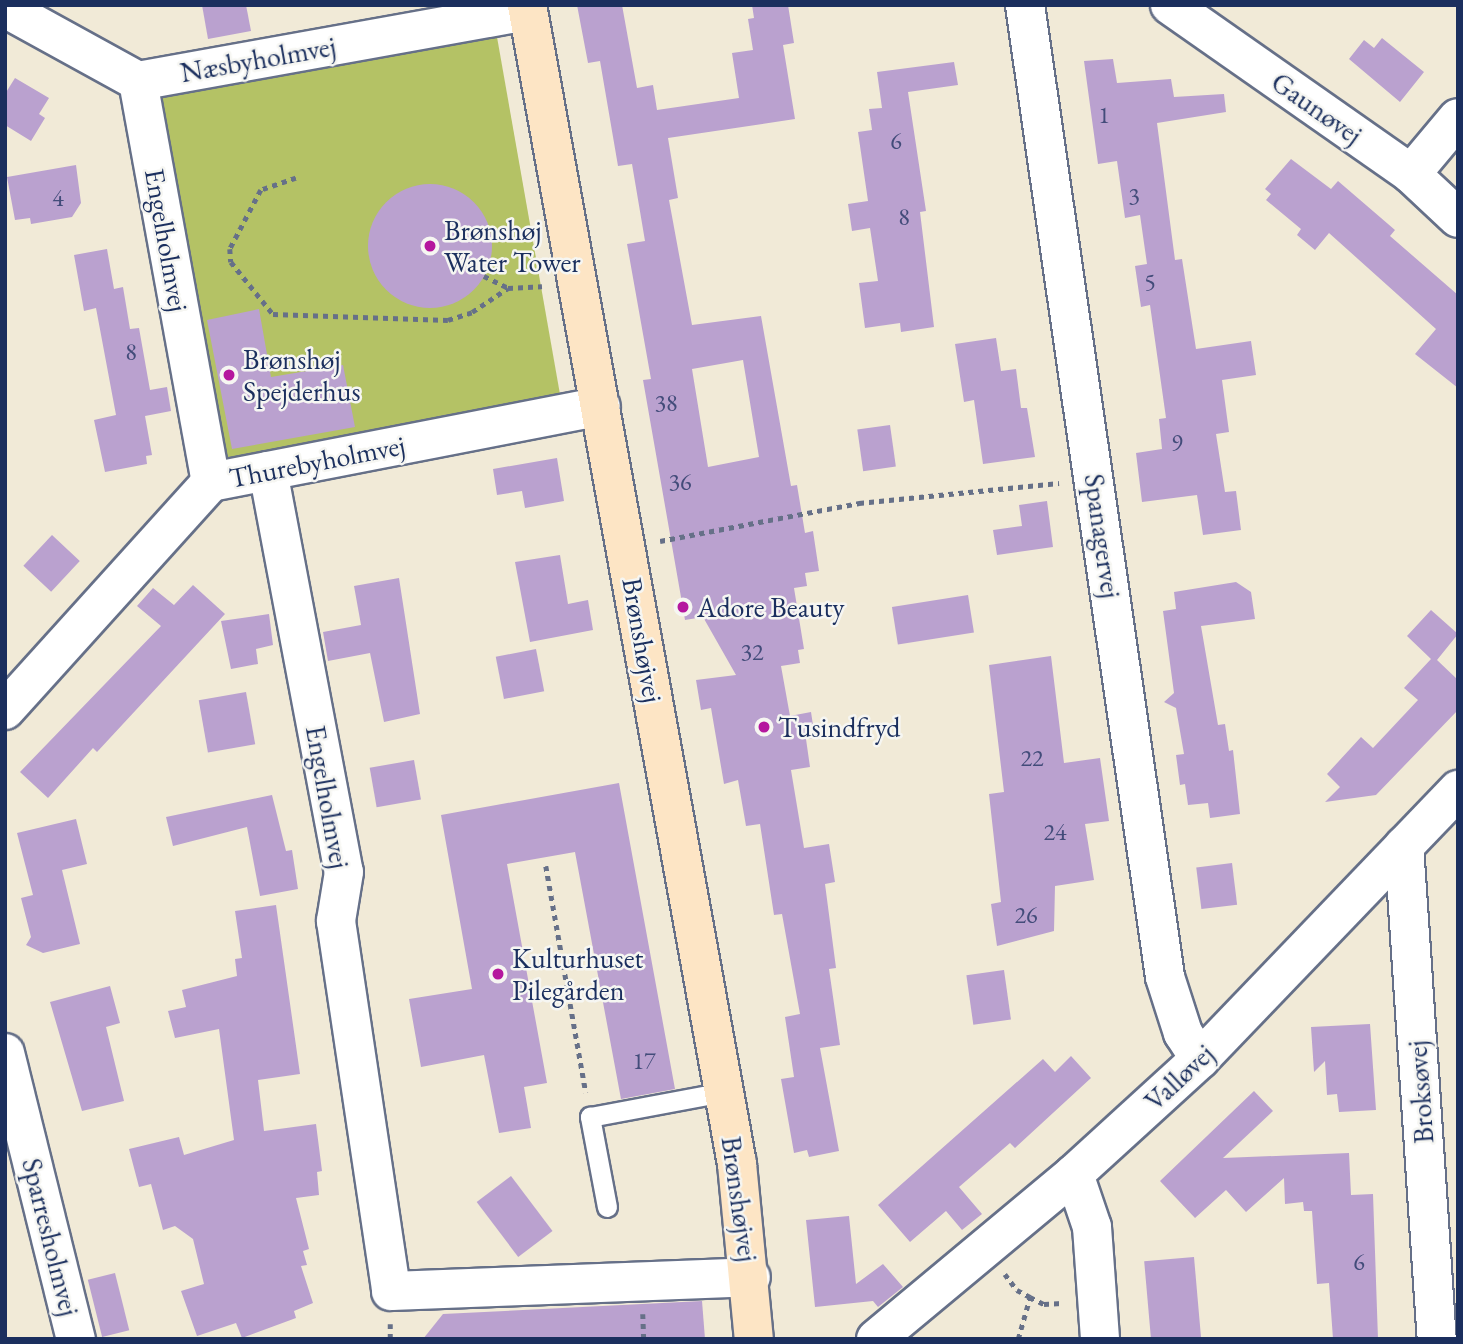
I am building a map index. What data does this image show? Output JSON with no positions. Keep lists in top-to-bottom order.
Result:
{
  "streets": {
    "street": [
      "Næsbyholmvej",
      "Gaunøvej",
      "Engelholmvej",
      "Thurebyholmvej",
      "Spanagervej",
      "Brønshøjvej",
      "Valløvej",
      "Broksøvej",
      "Sparresholmvej"
    ]
  },
  "crossings": [
    ["Næsbyholmvej", "Engelholmvej"],
    ["Næsbyholmvej", "Brønshøjvej"],
    ["Engelholmvej", "Thurebyholmvej"],
    ["Engelholmvej", "Brønshøjvej"],
    ["Thurebyholmvej", "Brønshøjvej"],
    ["Spanagervej", "Valløvej"],
    ["Valløvej", "Broksøvej"]
  ],
  "places": [
    "Brønshøj Water Tower",
    "Brønshøj Spejderhus",
    "Adore Beauty",
    "Tusindfryd",
    "Kulturhuset Pilegården"
  ],
  "house_numbers": [
    "1",
    "6",
    "3",
    "4",
    "8",
    "5",
    "8",
    "38",
    "9",
    "36",
    "32",
    "22",
    "24",
    "26",
    "17",
    "6"
  ]
}
